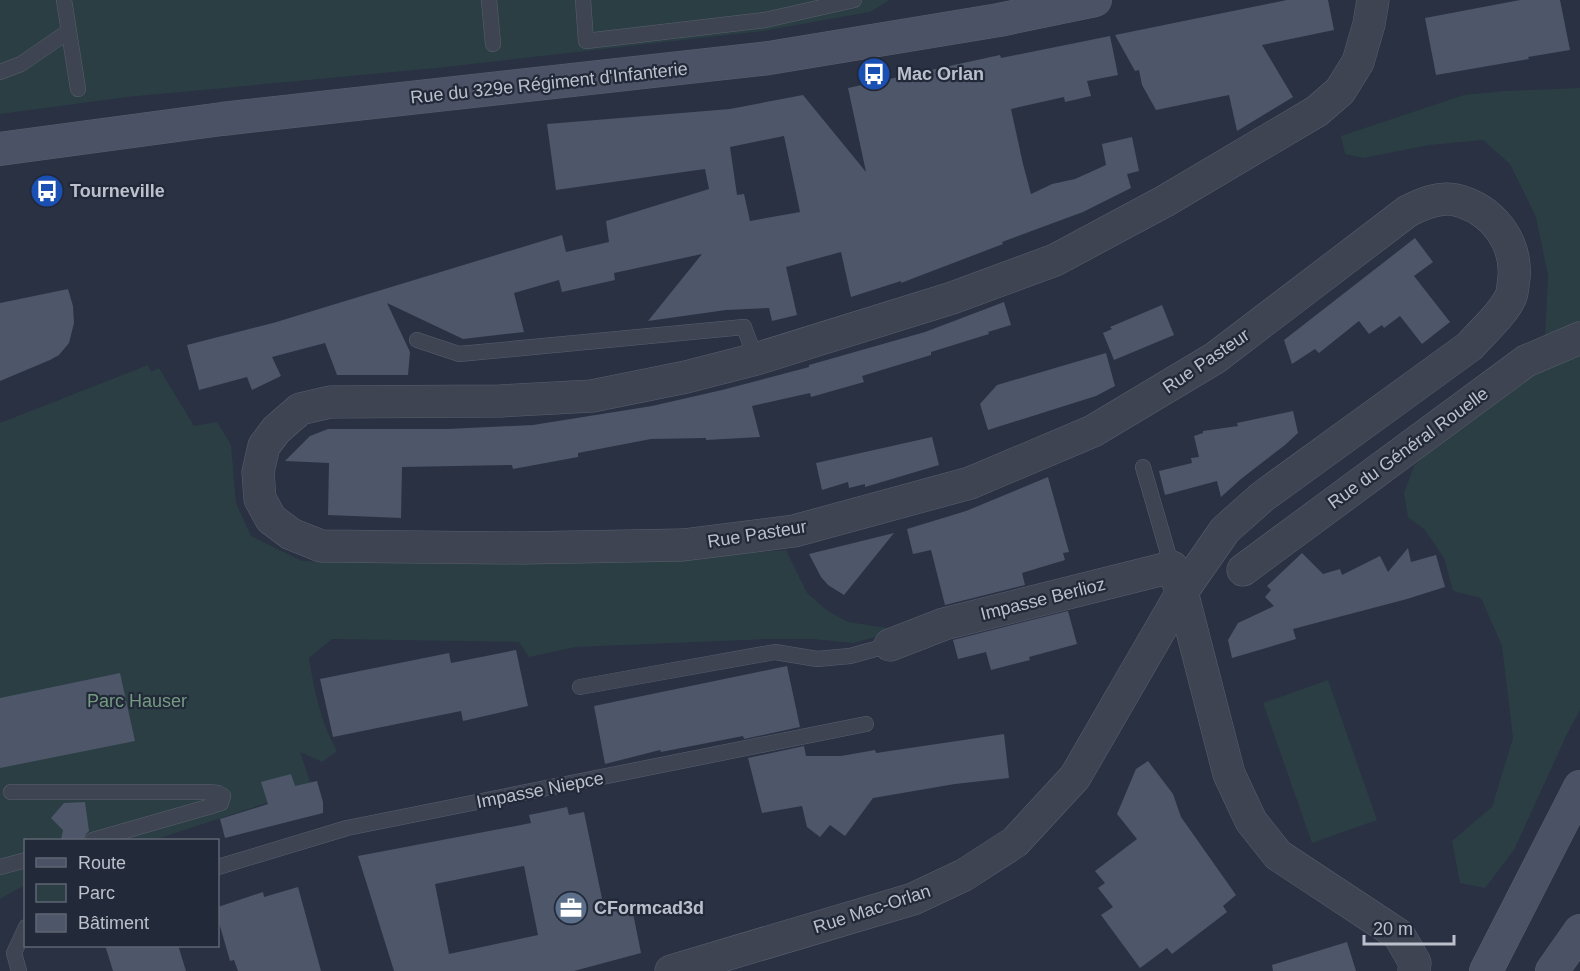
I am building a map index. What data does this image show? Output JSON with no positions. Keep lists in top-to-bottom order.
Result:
{
  "streets": {
    "street": [
      "Rue du 329e Régiment d'Infanterie",
      "Rue Pasteur",
      "Rue du Général Rouelle",
      "Impasse Berlioz",
      "Rue Mac-Orlan"
    ],
    "lane": ["Impasse Niepce"]
  },
  "crossings": [
    ["Rue Pasteur", "Impasse Berlioz"],
    ["Rue Pasteur", "Rue Mac-Orlan"],
    ["Impasse Berlioz", "Rue Mac-Orlan"]
  ],
  "parks": ["Parc Hauser"],
  "places": {
    "bus stop": ["Mac Orlan", "Tourneville"],
    "office": ["CFormcad3d"]
  },
  "legend": ["Route", "Parc", "Bâtiment"],
  "scale_bar": "20 m"
}
